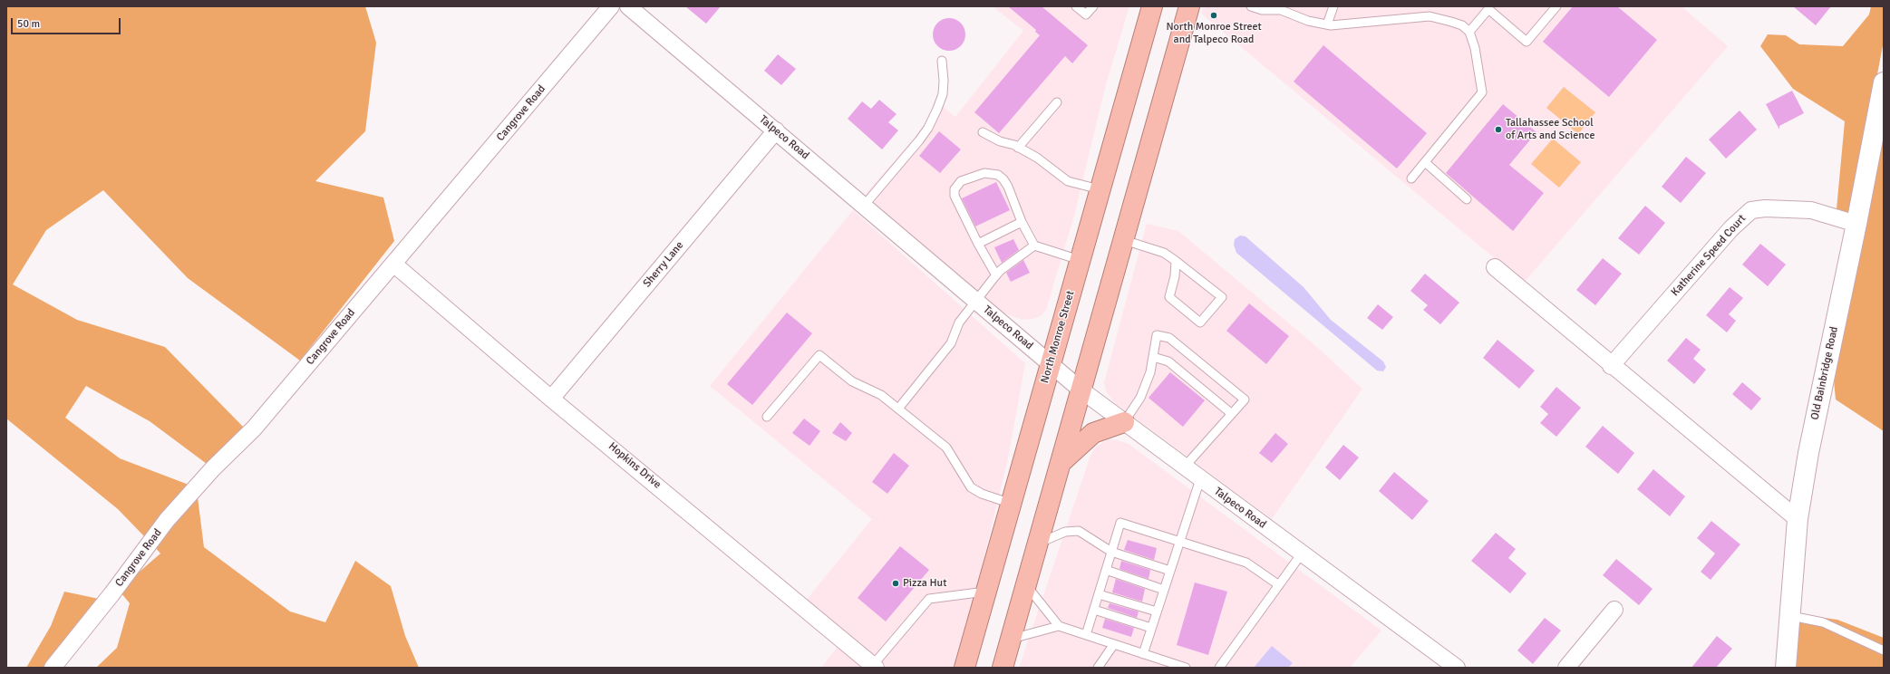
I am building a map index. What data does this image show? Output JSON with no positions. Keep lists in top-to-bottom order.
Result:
{
  "streets": {
    "highway": ["North Monroe Street"],
    "main road": ["Old Bainbridge Road"],
    "street": [
      "Cangrove Road",
      "Talpeco Road",
      "Katherine Speed Court",
      "Sherry Lane",
      "Hopkins Drive"
    ]
  },
  "crossings": [
    ["Cangrove Road", "Hopkins Drive"],
    ["Talpeco Road", "Sherry Lane"],
    ["Talpeco Road", "North Monroe Street"],
    ["Katherine Speed Court", "Old Bainbridge Road"],
    ["Sherry Lane", "Hopkins Drive"]
  ],
  "places": ["North Monroe Street and Talpeco Road", "Tallahassee School of Arts and Science", "Pizza Hut"],
  "scale_bar": "50 m"
}
